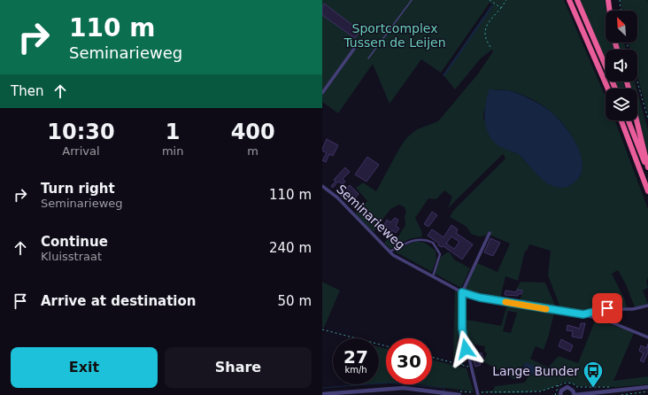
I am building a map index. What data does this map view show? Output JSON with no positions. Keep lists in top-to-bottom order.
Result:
{
  "streets": {
    "street": ["Seminarieweg"]
  },
  "parks": ["Sportcomplex Tussen de Leijen"],
  "places": {
    "bus stop": ["Lange Bunder"]
  },
  "north": "top left",
  "page": {
    "turn": ["110 m", "Seminarieweg"],
    "then": "Then",
    "eta": [
      "10:30",
      "Arrival",
      "1",
      "min",
      "400",
      "m"
    ],
    "list": [
      {
        "name": "Turn right",
        "note": "Seminarieweg",
        "value": "110 m"
      },
      {
        "name": "Continue",
        "note": "Kluisstraat",
        "value": "240 m"
      },
      {
        "name": "Arrive at destination",
        "value": "50 m"
      }
    ],
    "speed": "27 km/h",
    "limit": "30",
    "buttons": ["Exit", "Share"]
  }
}
